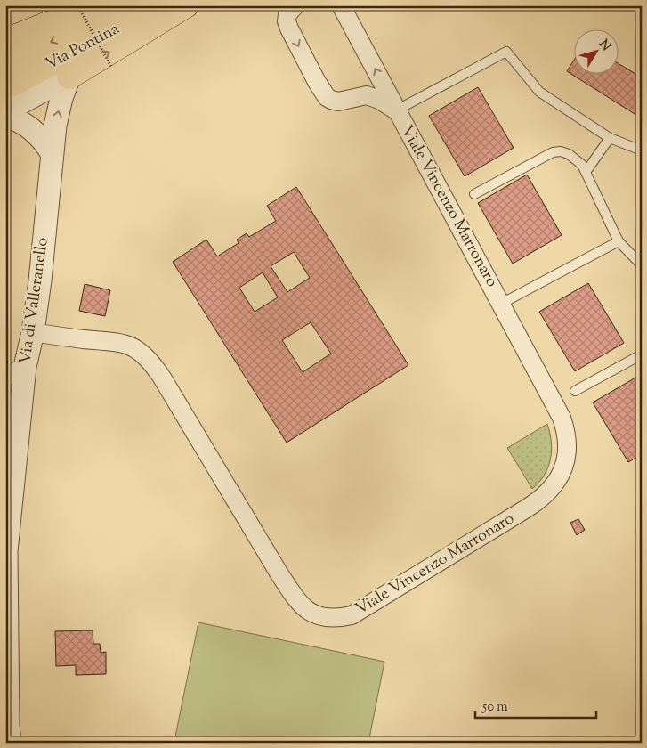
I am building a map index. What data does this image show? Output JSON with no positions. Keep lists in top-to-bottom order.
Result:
{
  "streets": {
    "highway": ["Via Pontina"],
    "street": ["Viale Vincenzo Marronaro", "Via di Valleranello"]
  },
  "crossings": [
    ["Via Pontina", "Via di Valleranello"],
    ["Viale Vincenzo Marronaro", "Via di Valleranello"]
  ],
  "scale_bar": "50 m",
  "north": "top right"
}
